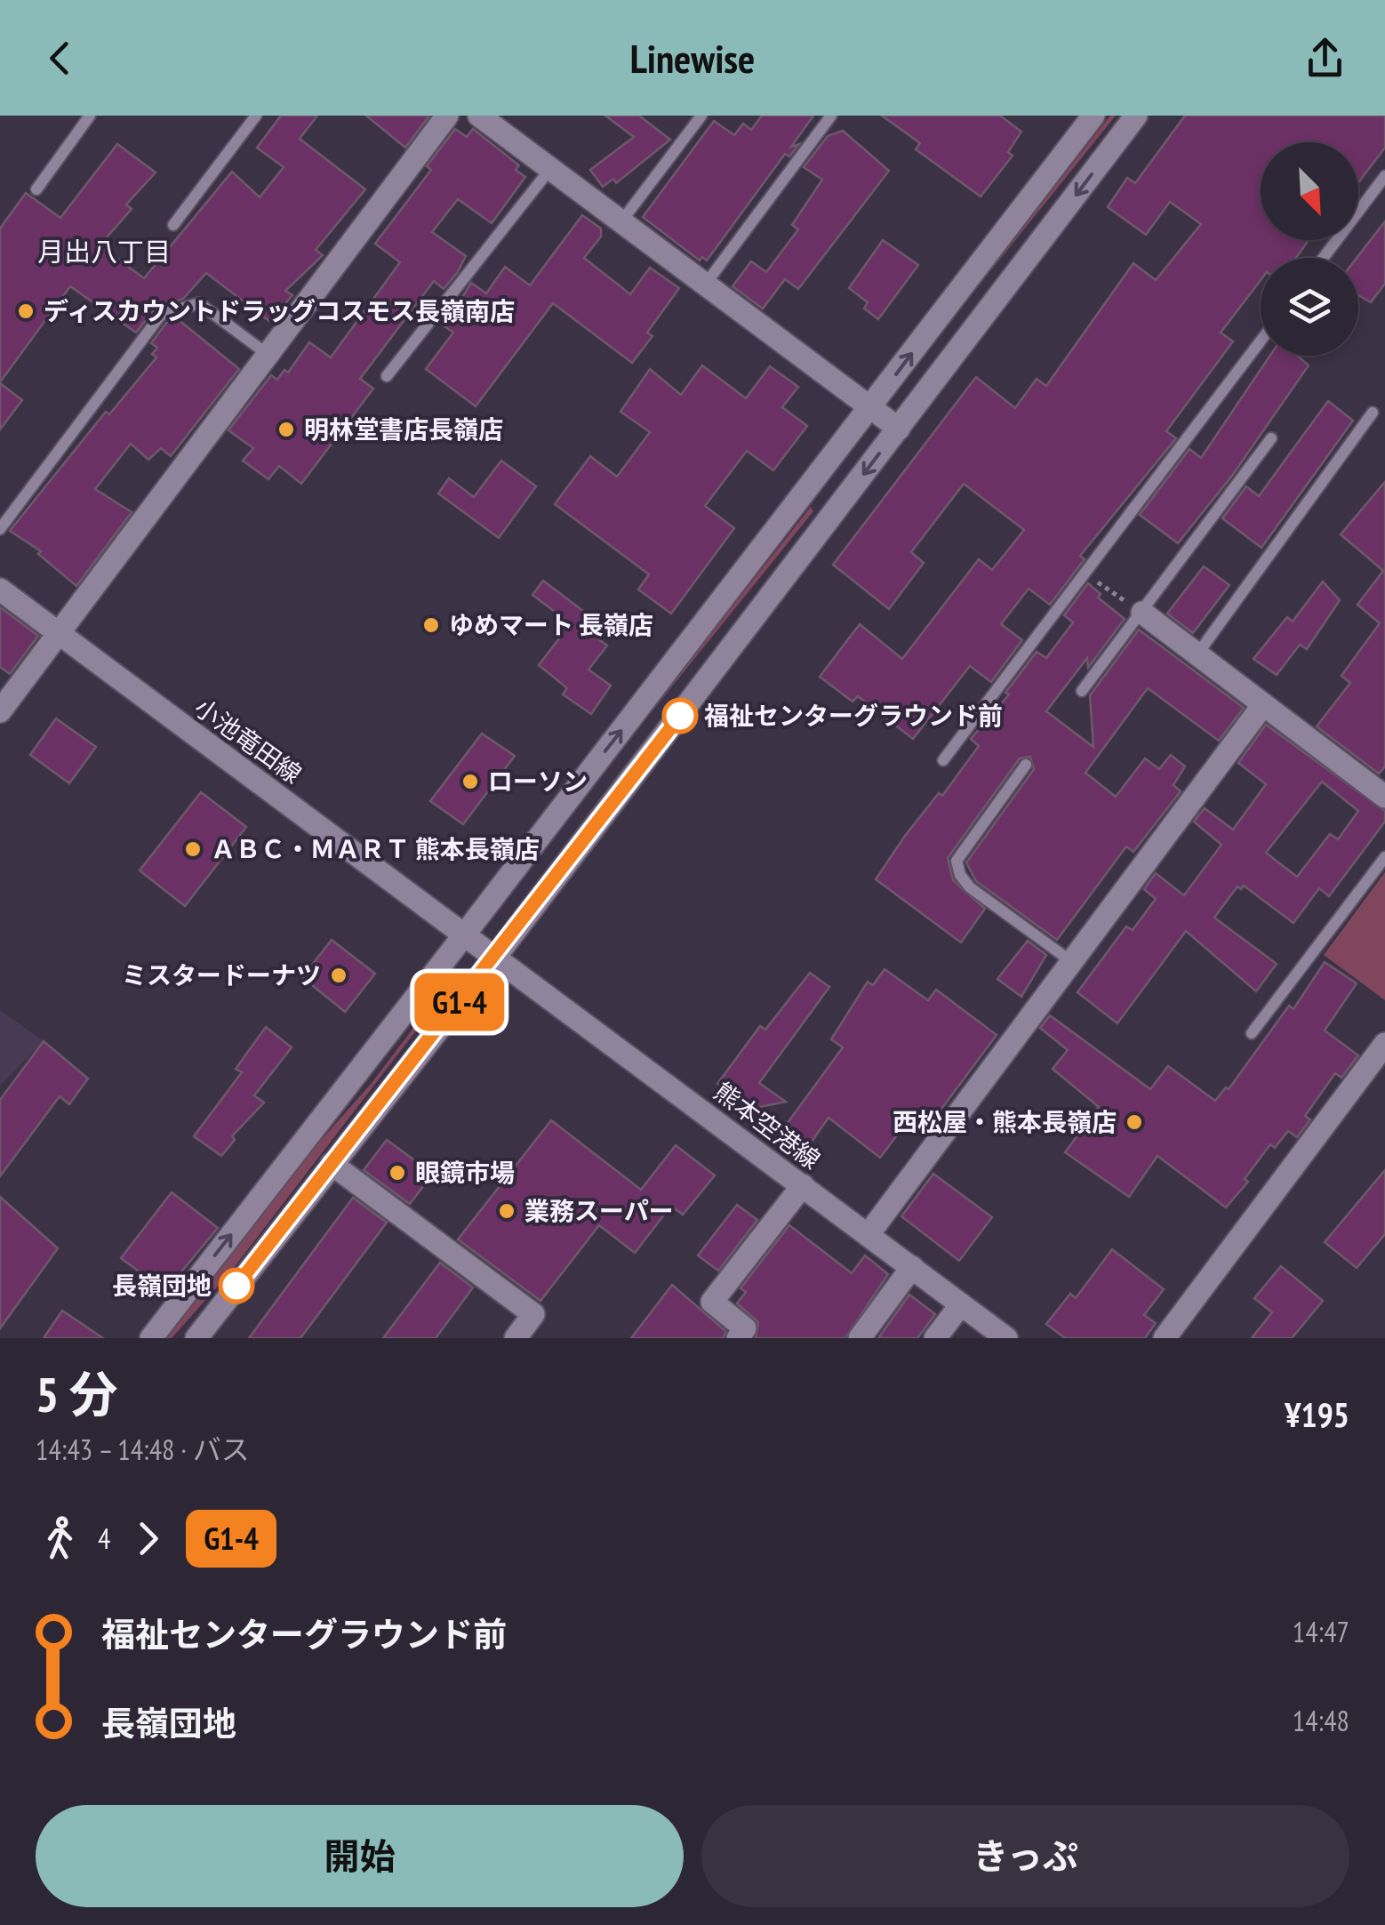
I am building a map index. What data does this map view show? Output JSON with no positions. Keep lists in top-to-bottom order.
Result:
{
  "streets": {
    "street": ["小池竜田線", "熊本空港線"]
  },
  "crossings": [
    ["小池竜田線", "熊本空港線"]
  ],
  "districts": ["月出八丁目"],
  "places": [
    "ディスカウントドラッグコスモス長嶺南店",
    "明林堂書店長嶺店",
    "ゆめマート 長嶺店",
    "福祉センターグラウンド前",
    "ローソン",
    "ＡＢＣ・ＭＡＲＴ 熊本長嶺店",
    "ミスタードーナツ",
    "西松屋・熊本長嶺店",
    "眼鏡市場",
    "業務スーパー",
    "長嶺団地"
  ],
  "lines": ["bus line G1-4"],
  "north": "bottom right",
  "page": {
    "header": "Linewise",
    "on_map": "G1-4",
    "heading": ["5 分", "14:43 – 14:48 · バス", "¥195"],
    "legs": ["4", "G1-4"],
    "list": [
      {
        "name": "福祉センターグラウンド前",
        "value": "14:47"
      },
      {
        "name": "長嶺団地",
        "value": "14:48"
      }
    ],
    "buttons": ["開始", "きっぷ"]
  }
}
